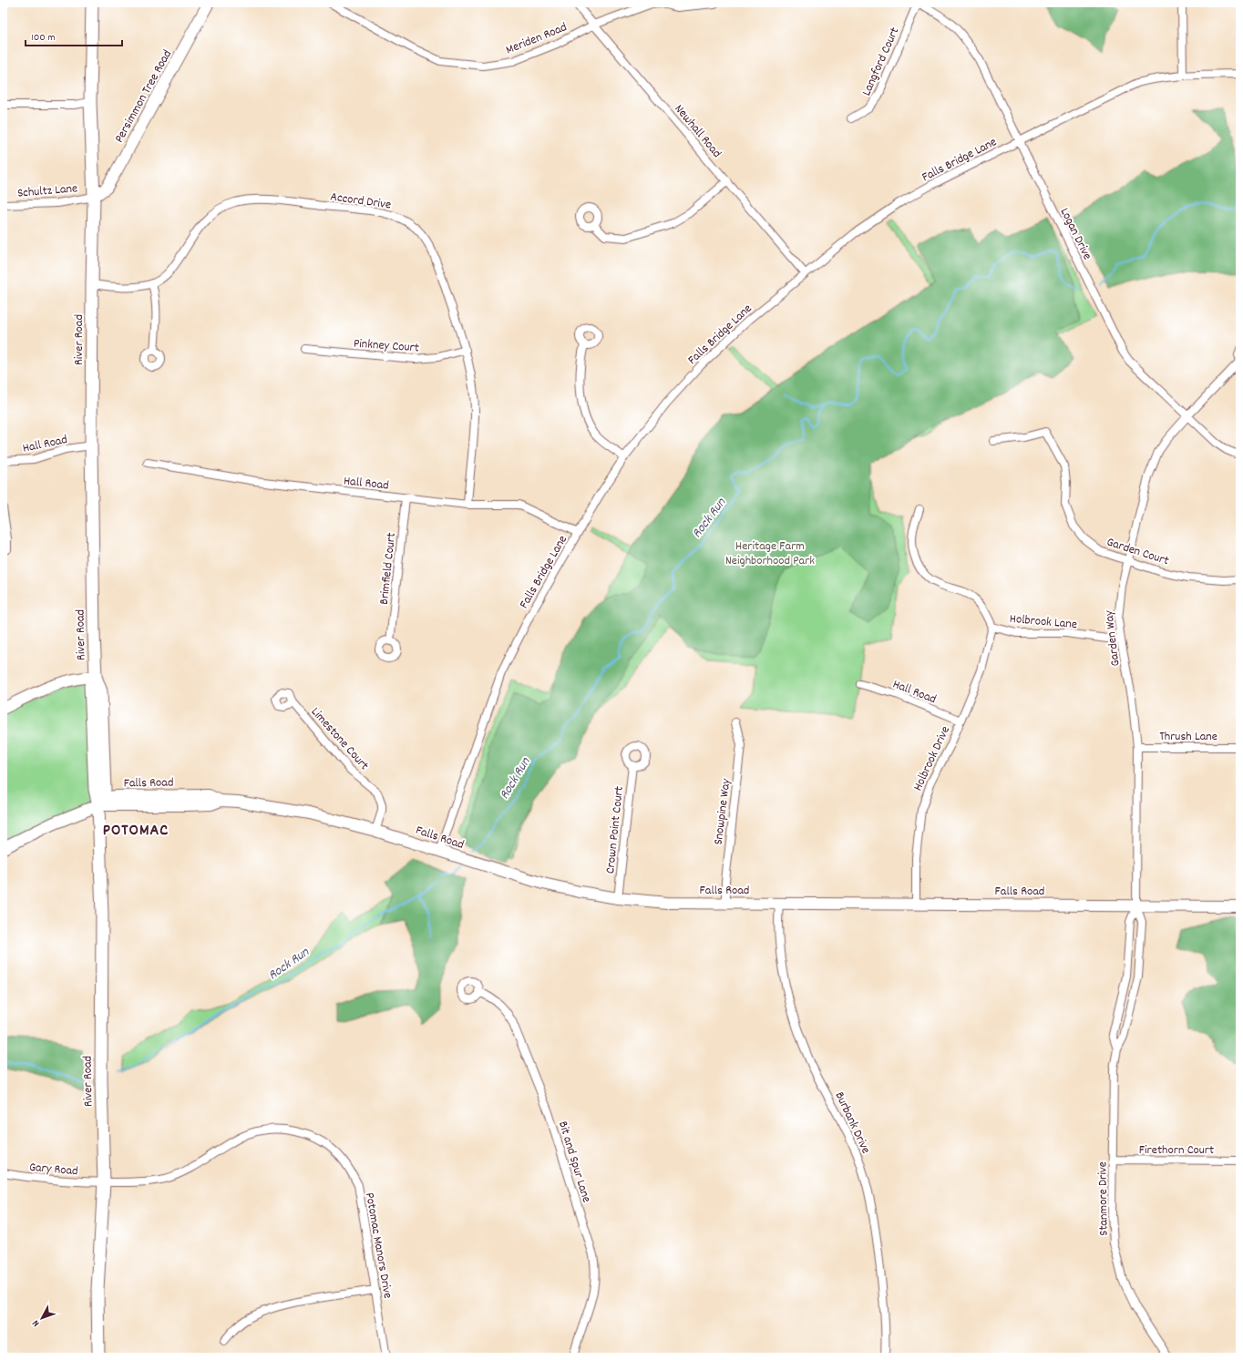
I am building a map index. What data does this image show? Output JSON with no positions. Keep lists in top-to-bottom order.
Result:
{
  "streets": {
    "main road": ["Persimmon Tree Road", "River Road", "Falls Road"],
    "street": [
      "Meriden Road",
      "Langford Court",
      "Newhall Road",
      "Falls Bridge Lane",
      "Schultz Lane",
      "Accord Drive",
      "Logan Drive",
      "Pinkney Court",
      "Hall Road",
      "Garden Court",
      "Brimfield Court",
      "Holbrook Lane",
      "Garden Way",
      "Thrush Lane",
      "Limestone Court",
      "Holbrook Drive",
      "Snowpine Way",
      "Crown Point Court",
      "Burbank Drive",
      "Firethorn Court",
      "Bit and Spur Lane",
      "Gary Road",
      "Stanmore Drive",
      "Potomac Manors Drive"
    ]
  },
  "crossings": [
    ["Meriden Road", "Newhall Road"],
    ["Langford Court", "Logan Drive"],
    ["Persimmon Tree Road", "Schultz Lane"],
    ["Persimmon Tree Road", "River Road"],
    ["Newhall Road", "Falls Bridge Lane"],
    ["Falls Bridge Lane", "Logan Drive"],
    ["Falls Bridge Lane", "Hall Road"],
    ["Falls Bridge Lane", "Falls Road"],
    ["Schultz Lane", "River Road"],
    ["Accord Drive", "River Road"],
    ["Accord Drive", "Pinkney Court"],
    ["Accord Drive", "Hall Road"],
    ["Logan Drive", "Garden Way"],
    ["River Road", "Hall Road"],
    ["River Road", "Falls Road"],
    ["River Road", "Gary Road"],
    ["River Road", "Potomac Manors Drive"],
    ["Hall Road", "Brimfield Court"],
    ["Hall Road", "Holbrook Drive"],
    ["Garden Court", "Garden Way"],
    ["Holbrook Lane", "Garden Way"],
    ["Holbrook Lane", "Holbrook Drive"],
    ["Garden Way", "Thrush Lane"],
    ["Garden Way", "Falls Road"],
    ["Garden Way", "Stanmore Drive"],
    ["Limestone Court", "Falls Road"],
    ["Holbrook Drive", "Falls Road"],
    ["Falls Road", "Snowpine Way"],
    ["Falls Road", "Crown Point Court"],
    ["Falls Road", "Burbank Drive"],
    ["Falls Road", "Stanmore Drive"],
    ["Firethorn Court", "Stanmore Drive"],
    ["Gary Road", "Potomac Manors Drive"]
  ],
  "districts": ["POTOMAC"],
  "water": ["Rock Run"],
  "parks": ["Heritage Farm Neighborhood Park"],
  "scale_bar": "100 m",
  "north": "bottom left"
}
